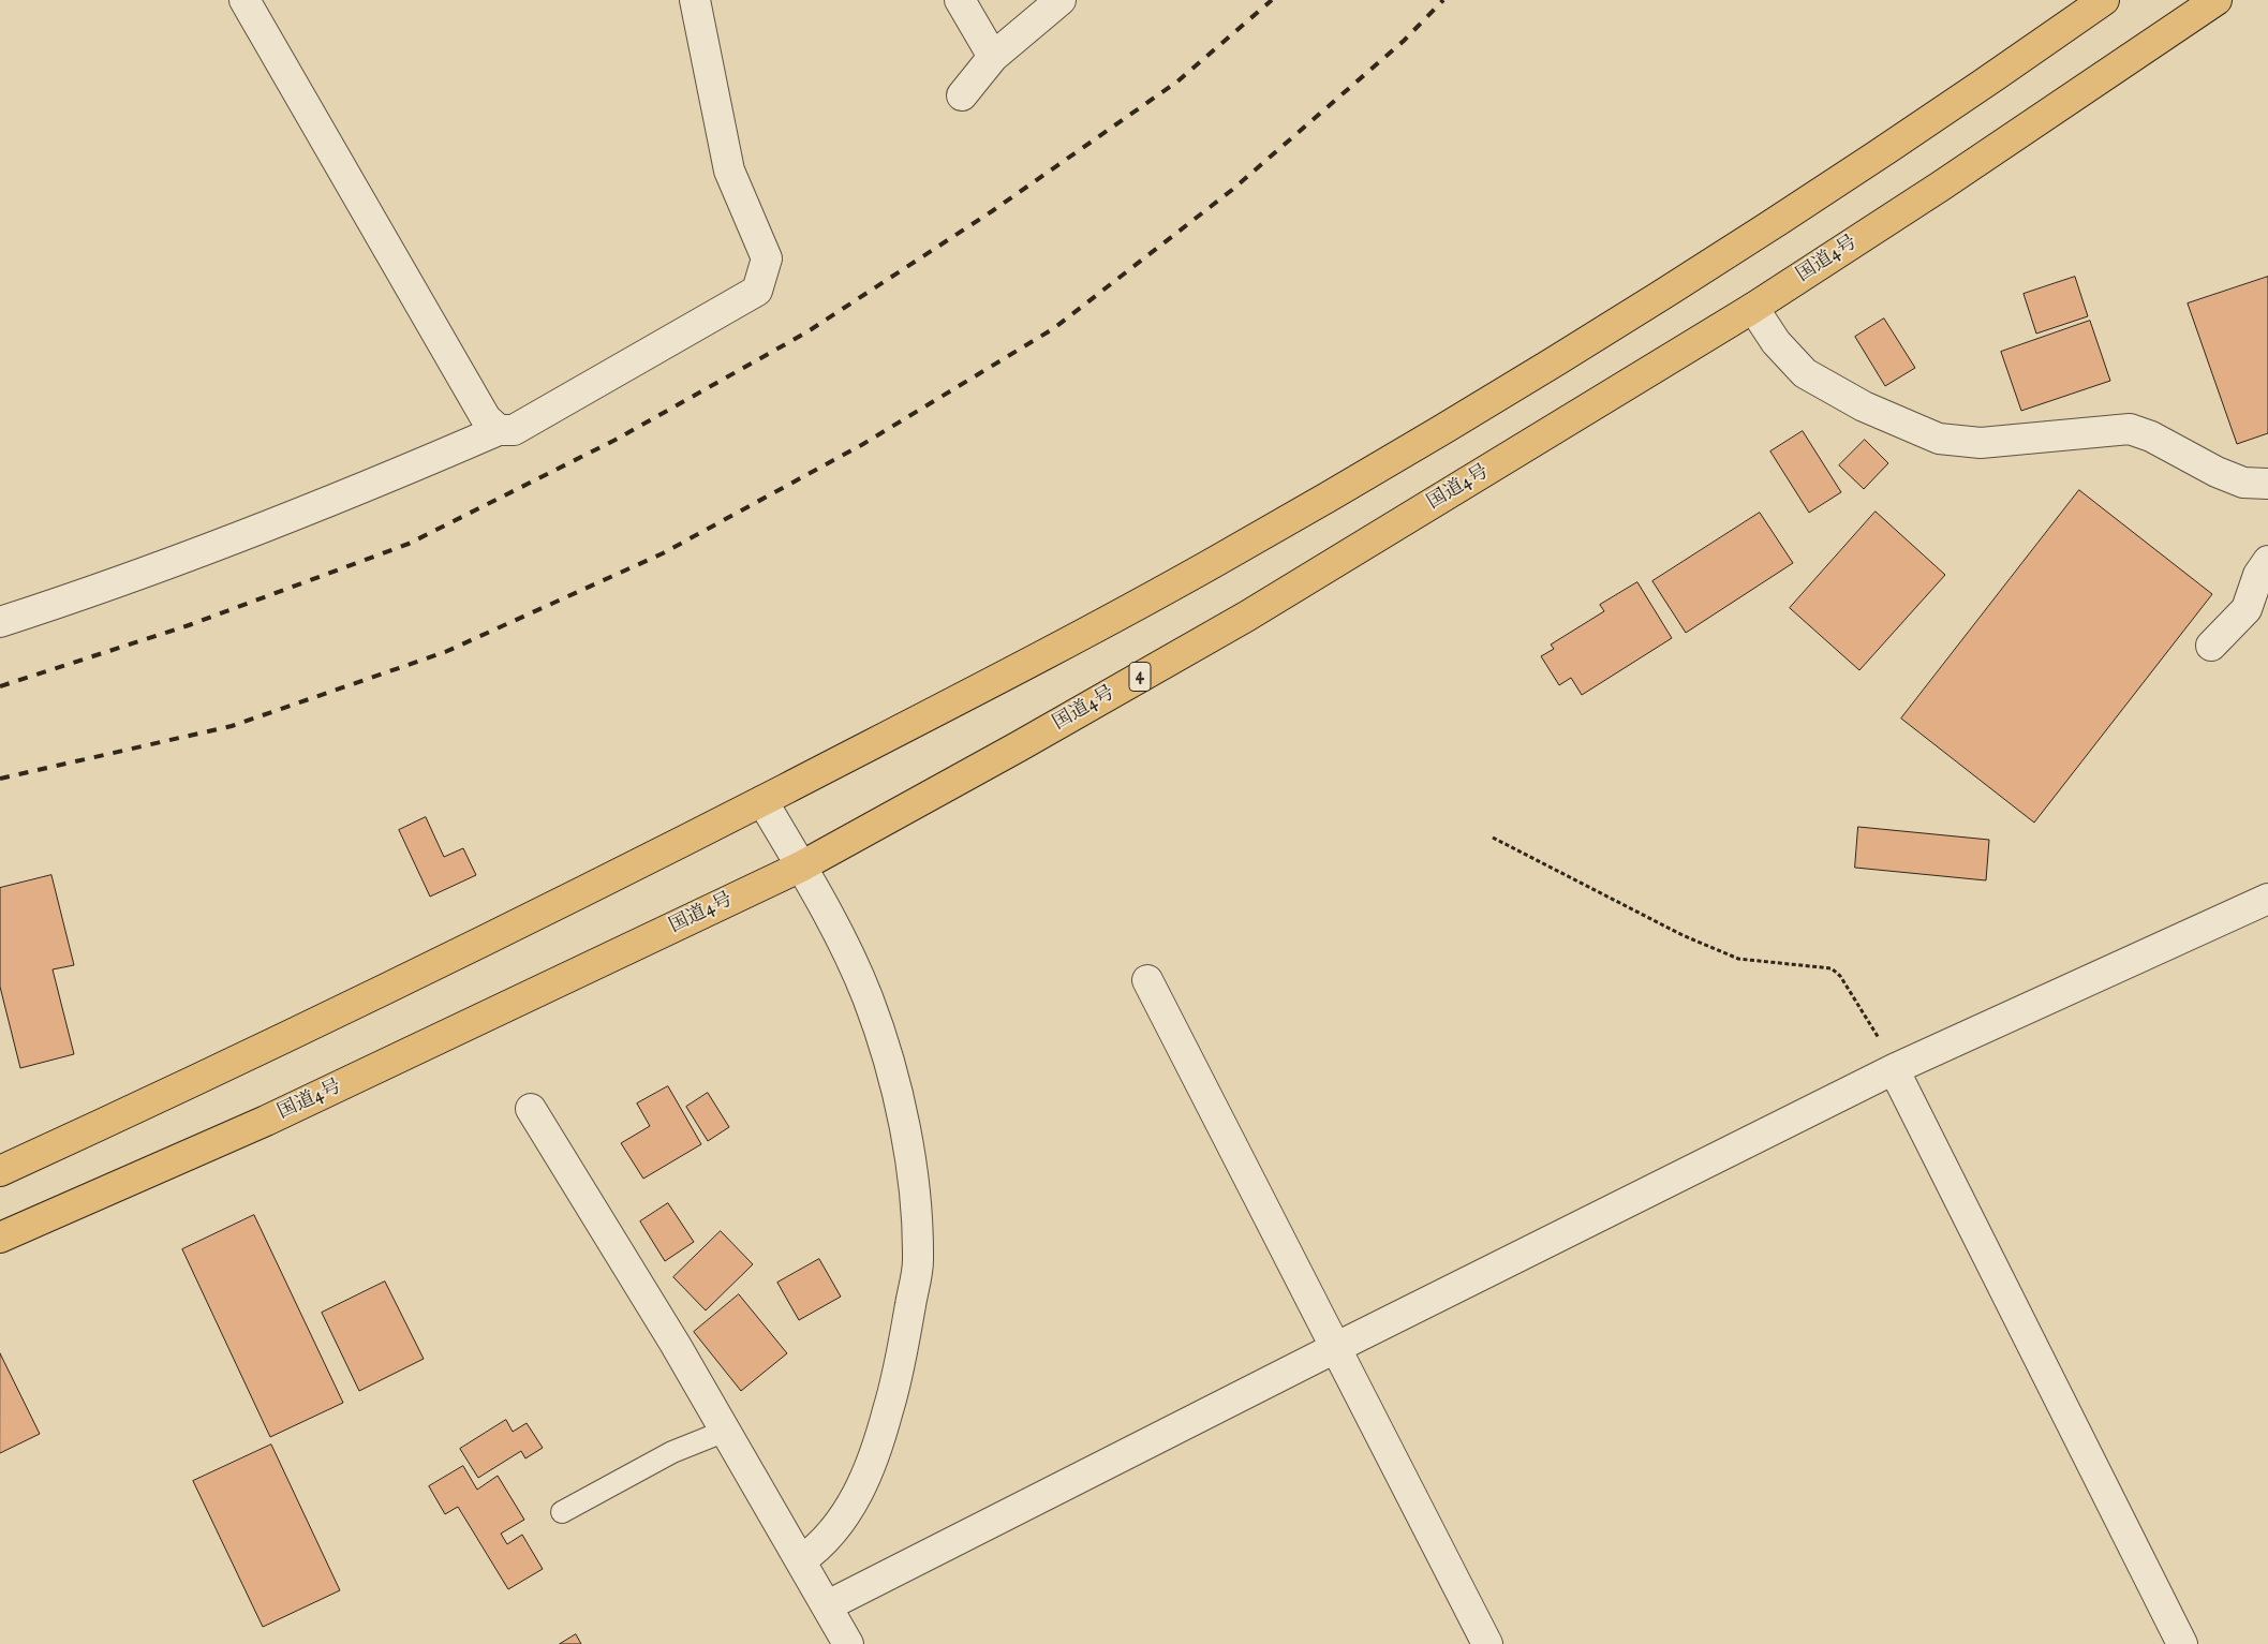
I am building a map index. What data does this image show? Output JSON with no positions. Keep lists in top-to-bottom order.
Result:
{
  "streets": {
    "highway": ["国道4号", "4"]
  }
}
